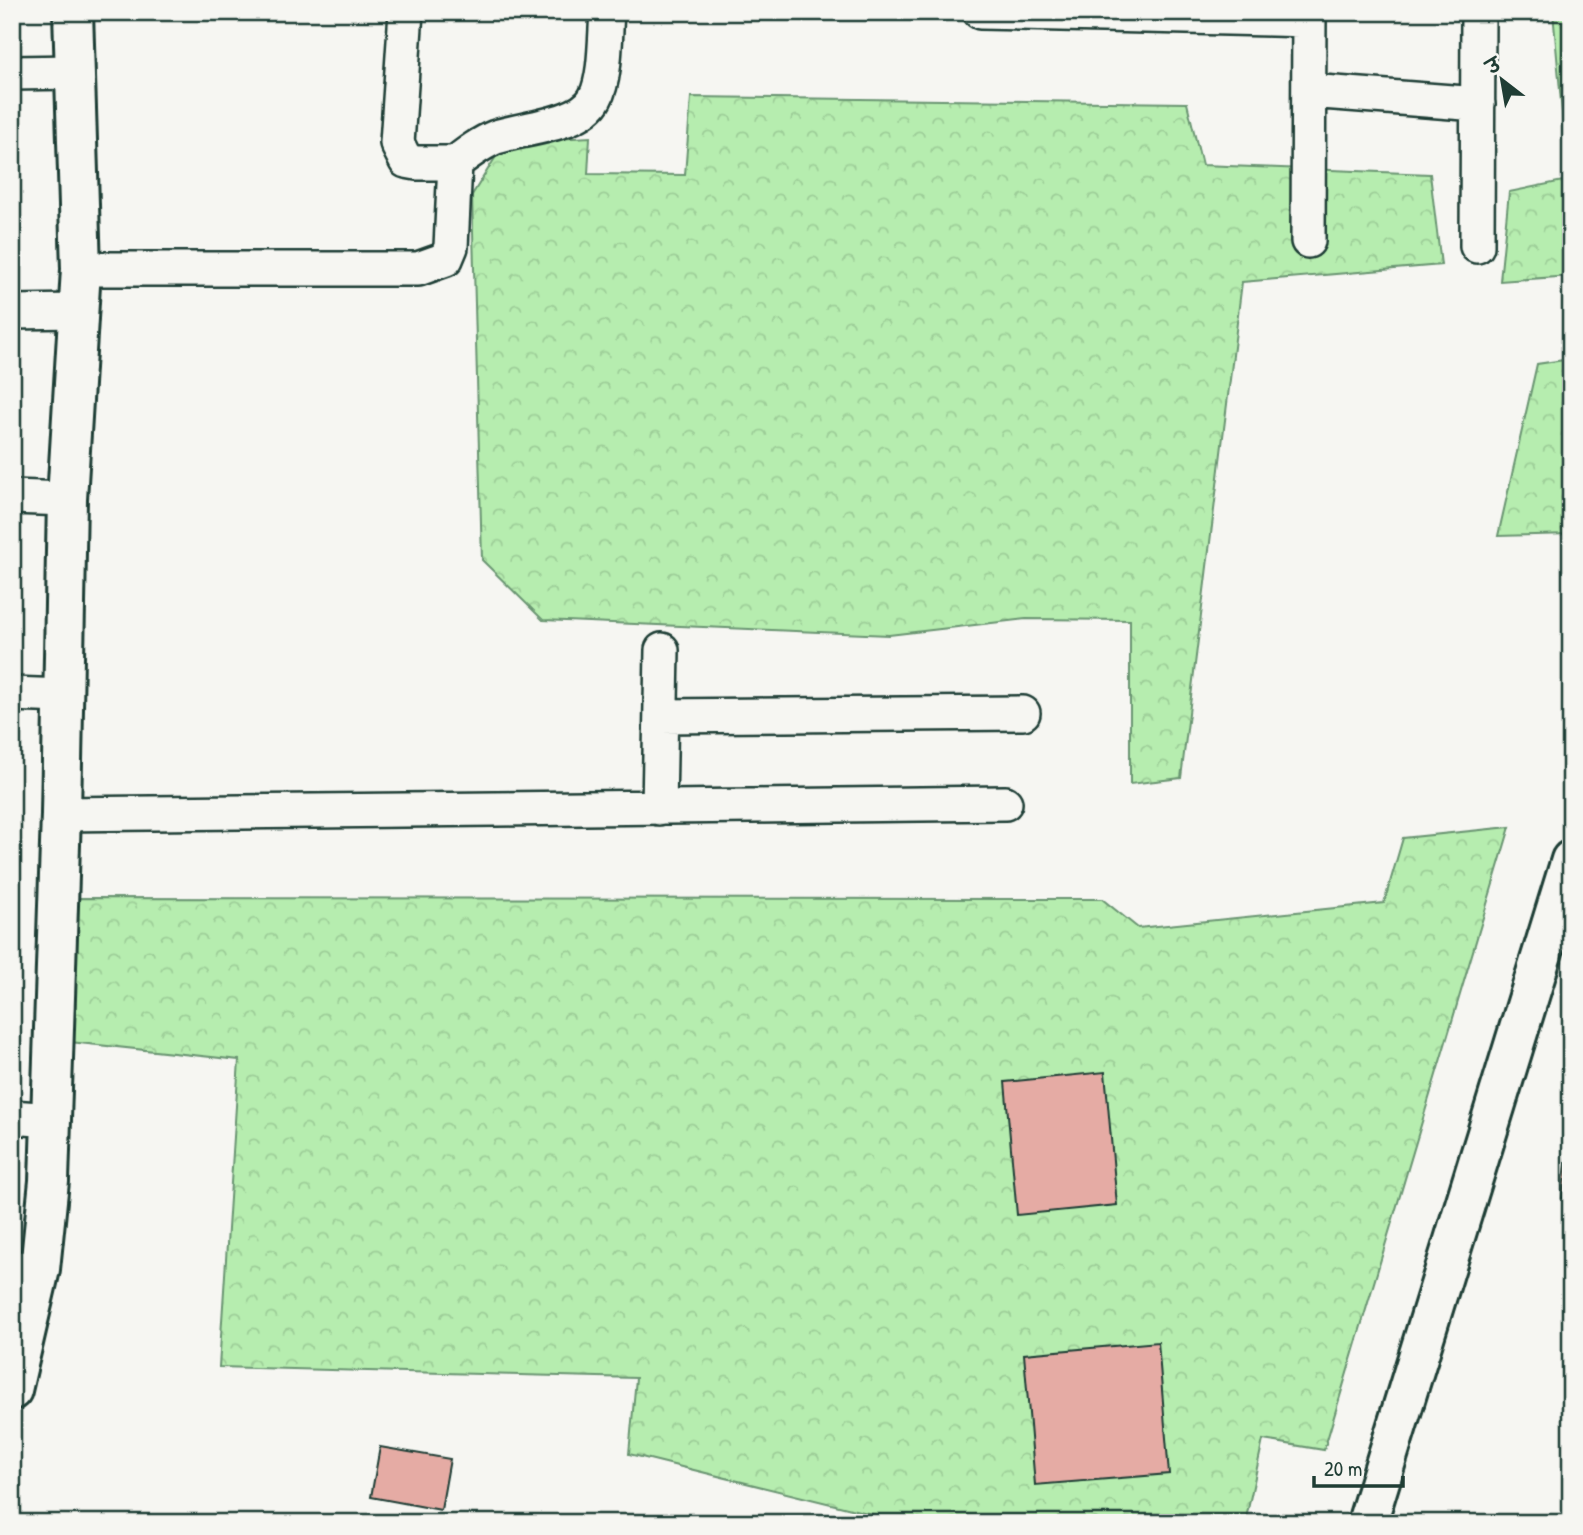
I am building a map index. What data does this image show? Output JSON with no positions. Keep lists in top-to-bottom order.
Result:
{
  "scale_bar": "20 m",
  "north": "top left"
}
